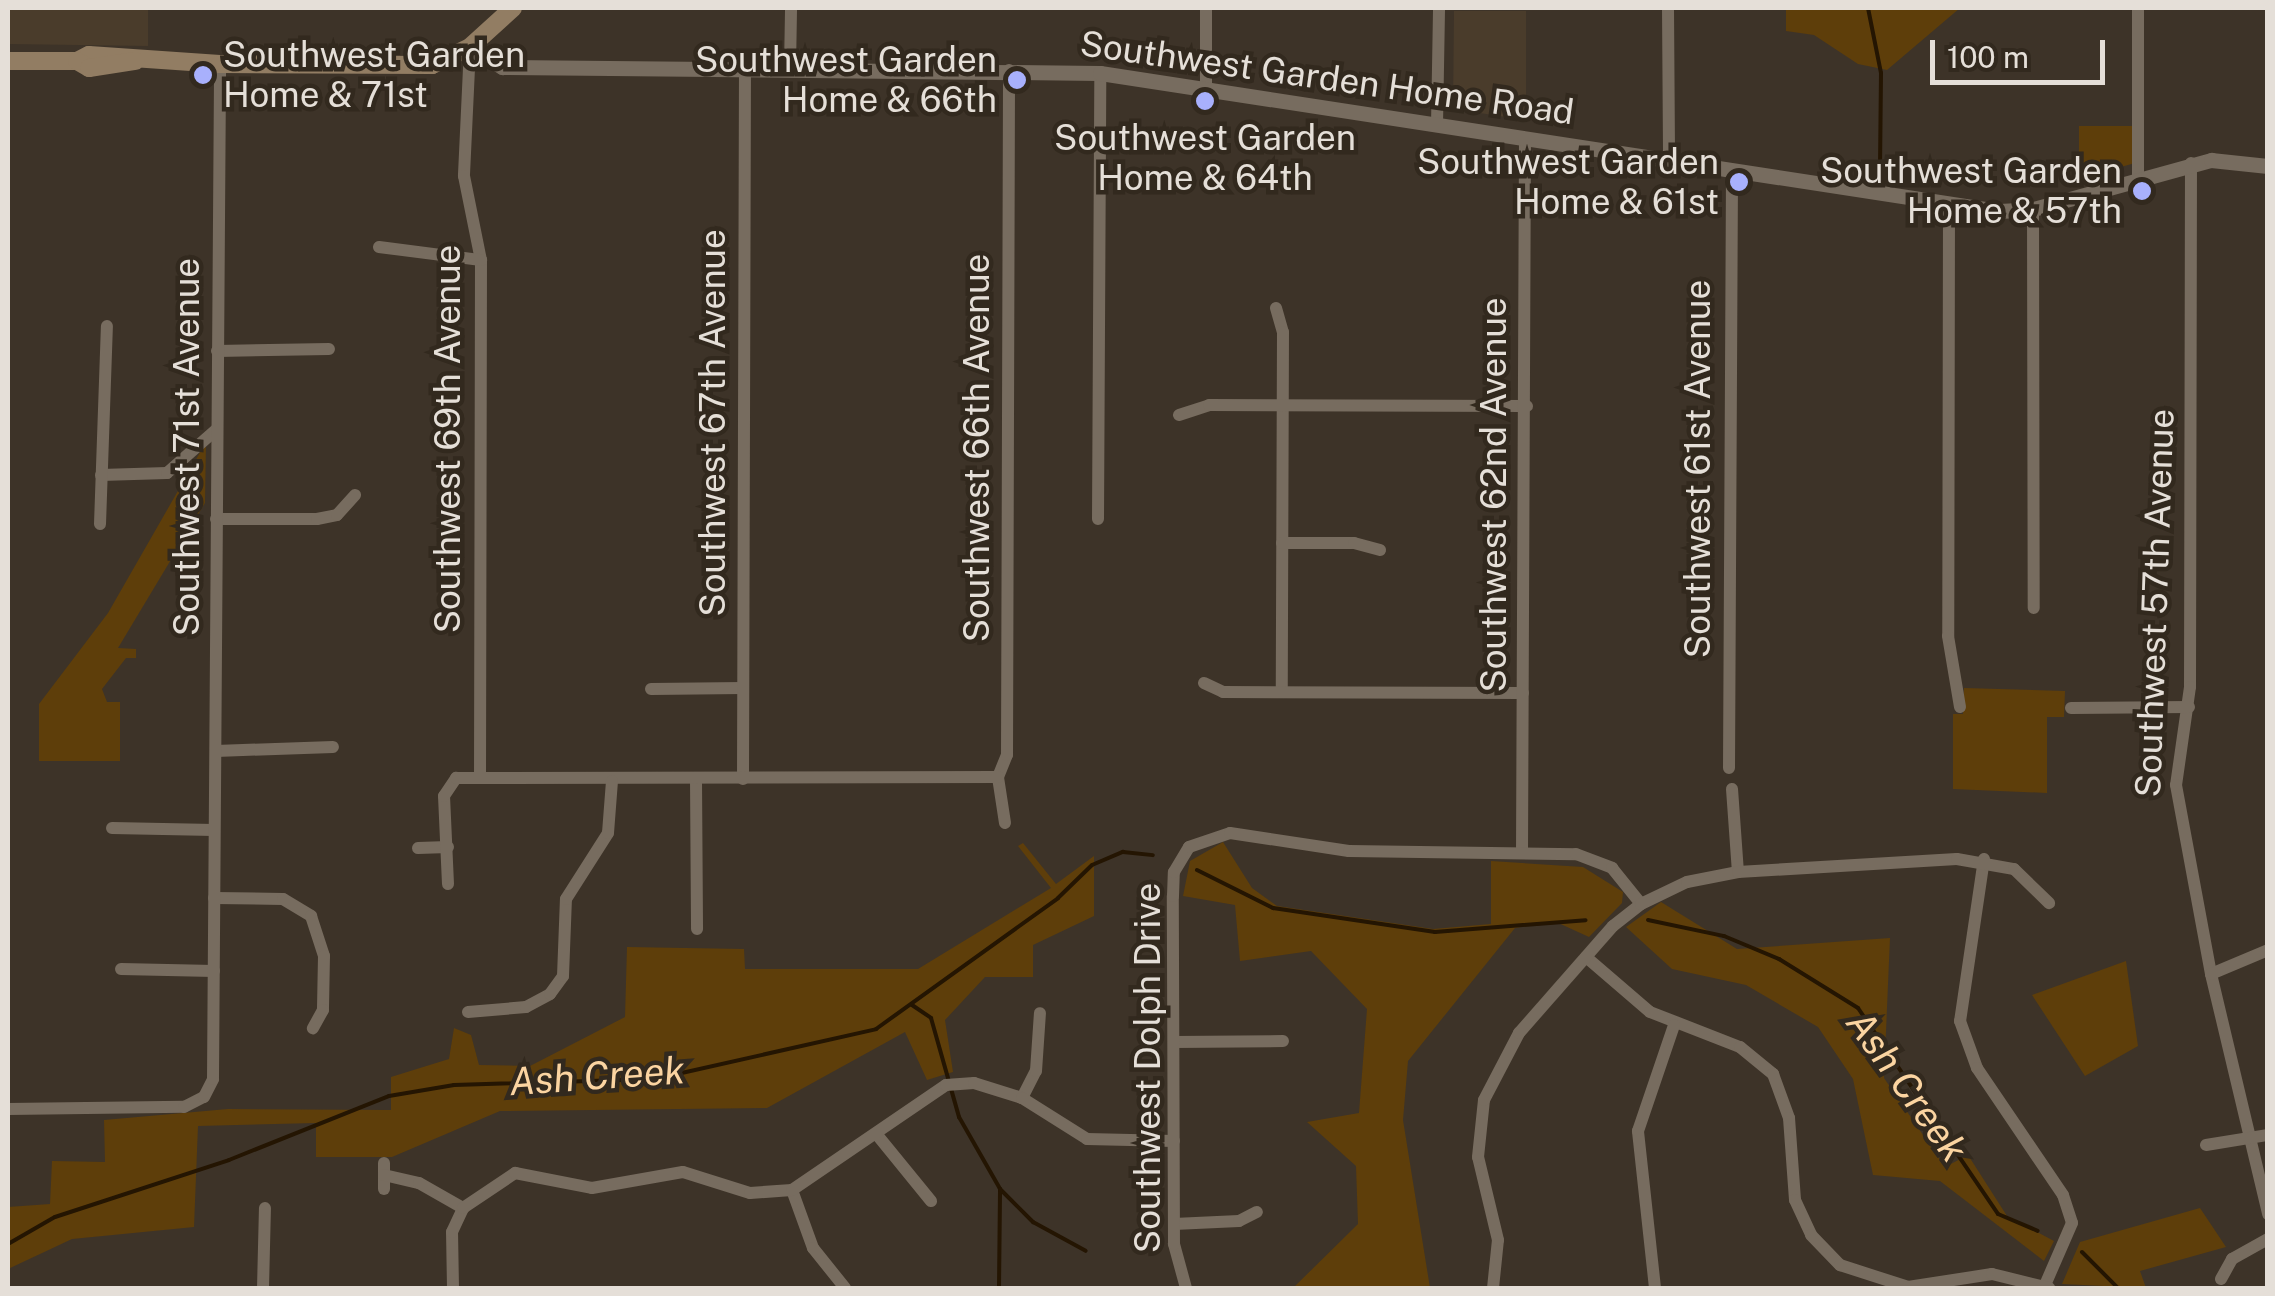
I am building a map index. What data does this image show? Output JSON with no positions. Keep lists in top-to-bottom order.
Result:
{
  "streets": {
    "street": [
      "Southwest Garden Home Road",
      "Southwest 67th Avenue",
      "Southwest 69th Avenue",
      "Southwest 71st Avenue",
      "Southwest 66th Avenue",
      "Southwest 61st Avenue",
      "Southwest 62nd Avenue",
      "Southwest 57th Avenue",
      "Southwest Dolph Drive"
    ]
  },
  "crossings": [
    ["Southwest Garden Home Road", "Southwest 67th Avenue"],
    ["Southwest Garden Home Road", "Southwest 69th Avenue"],
    ["Southwest Garden Home Road", "Southwest 66th Avenue"],
    ["Southwest Garden Home Road", "Southwest 61st Avenue"],
    ["Southwest Garden Home Road", "Southwest 62nd Avenue"],
    ["Southwest Garden Home Road", "Southwest 57th Avenue"],
    ["Southwest 62nd Avenue", "Southwest Dolph Drive"]
  ],
  "water": ["Ash Creek"],
  "places": [
    "Southwest Garden Home & 71st",
    "Southwest Garden Home & 66th",
    "Southwest Garden Home & 64th",
    "Southwest Garden Home & 61st",
    "Southwest Garden Home & 57th"
  ],
  "scale_bar": "100 m"
}
